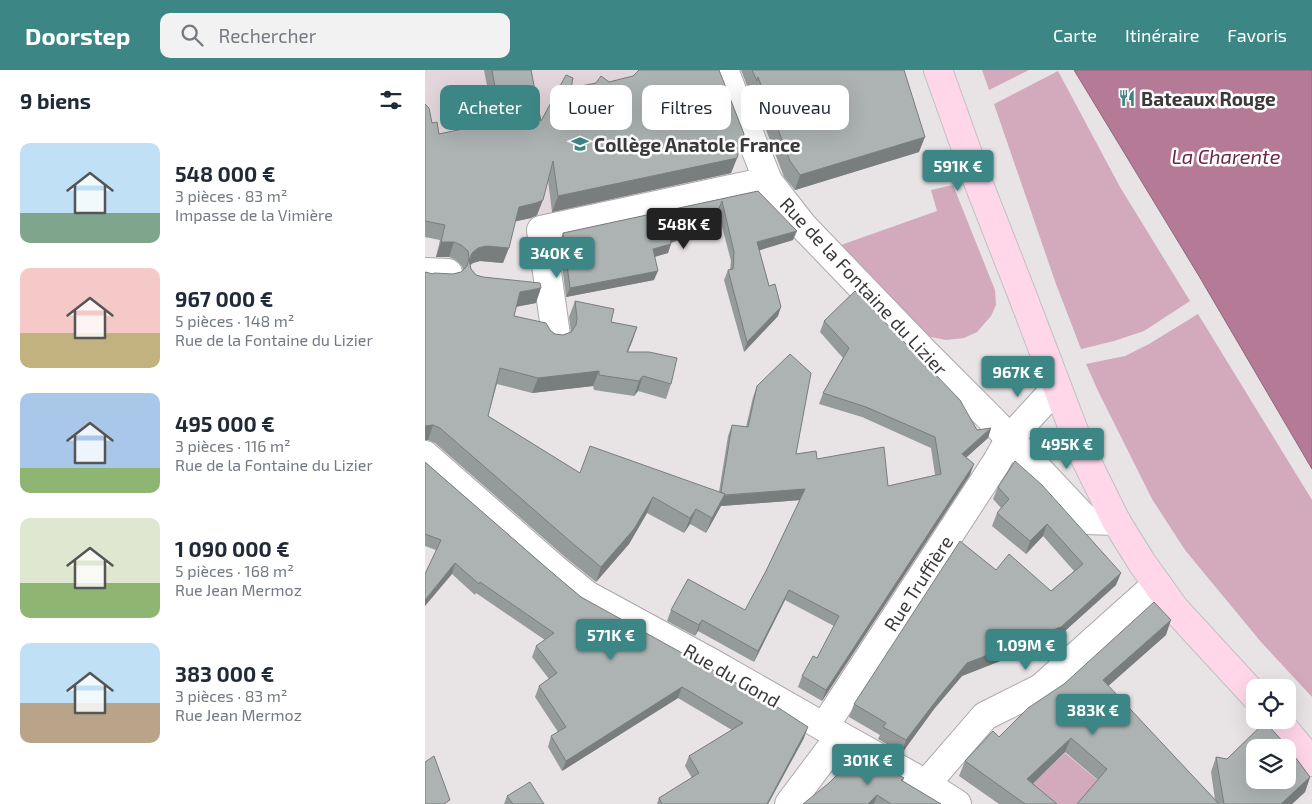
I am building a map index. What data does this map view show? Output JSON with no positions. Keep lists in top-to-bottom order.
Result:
{
  "streets": {
    "street": ["Rue de la Fontaine du Lizier", "Rue Truffière", "Rue du Gond"]
  },
  "crossings": [
    ["Rue de la Fontaine du Lizier", "Rue Truffière"],
    ["Rue Truffière", "Rue du Gond"]
  ],
  "water": ["La Charente"],
  "places": {
    "restaurant": ["Bateaux Rouge"],
    "school or university": ["Collège Anatole France"]
  },
  "page": {
    "header": "Doorstep",
    "search": "Rechercher",
    "nav": ["Carte", "Itinéraire", "Favoris"],
    "heading": "9 biens",
    "chip": [
      "Acheter",
      "Louer",
      "Filtres",
      "Nouveau"
    ],
    "list": [
      {
        "name": "548 000 €",
        "note": "3 pièces · 83 m² · Impasse de la Vimière"
      },
      {
        "name": "967 000 €",
        "note": "5 pièces · 148 m² · Rue de la Fontaine du Lizier"
      },
      {
        "name": "495 000 €",
        "note": "3 pièces · 116 m² · Rue de la Fontaine du Lizier"
      },
      {
        "name": "1 090 000 €",
        "note": "5 pièces · 168 m² · Rue Jean Mermoz"
      },
      {
        "name": "383 000 €",
        "note": "3 pièces · 83 m² · Rue Jean Mermoz"
      }
    ],
    "price": [
      "591K €",
      "548K €",
      "340K €",
      "967K €",
      "495K €",
      "571K €",
      "1.09M €",
      "383K €",
      "301K €"
    ]
  }
}
